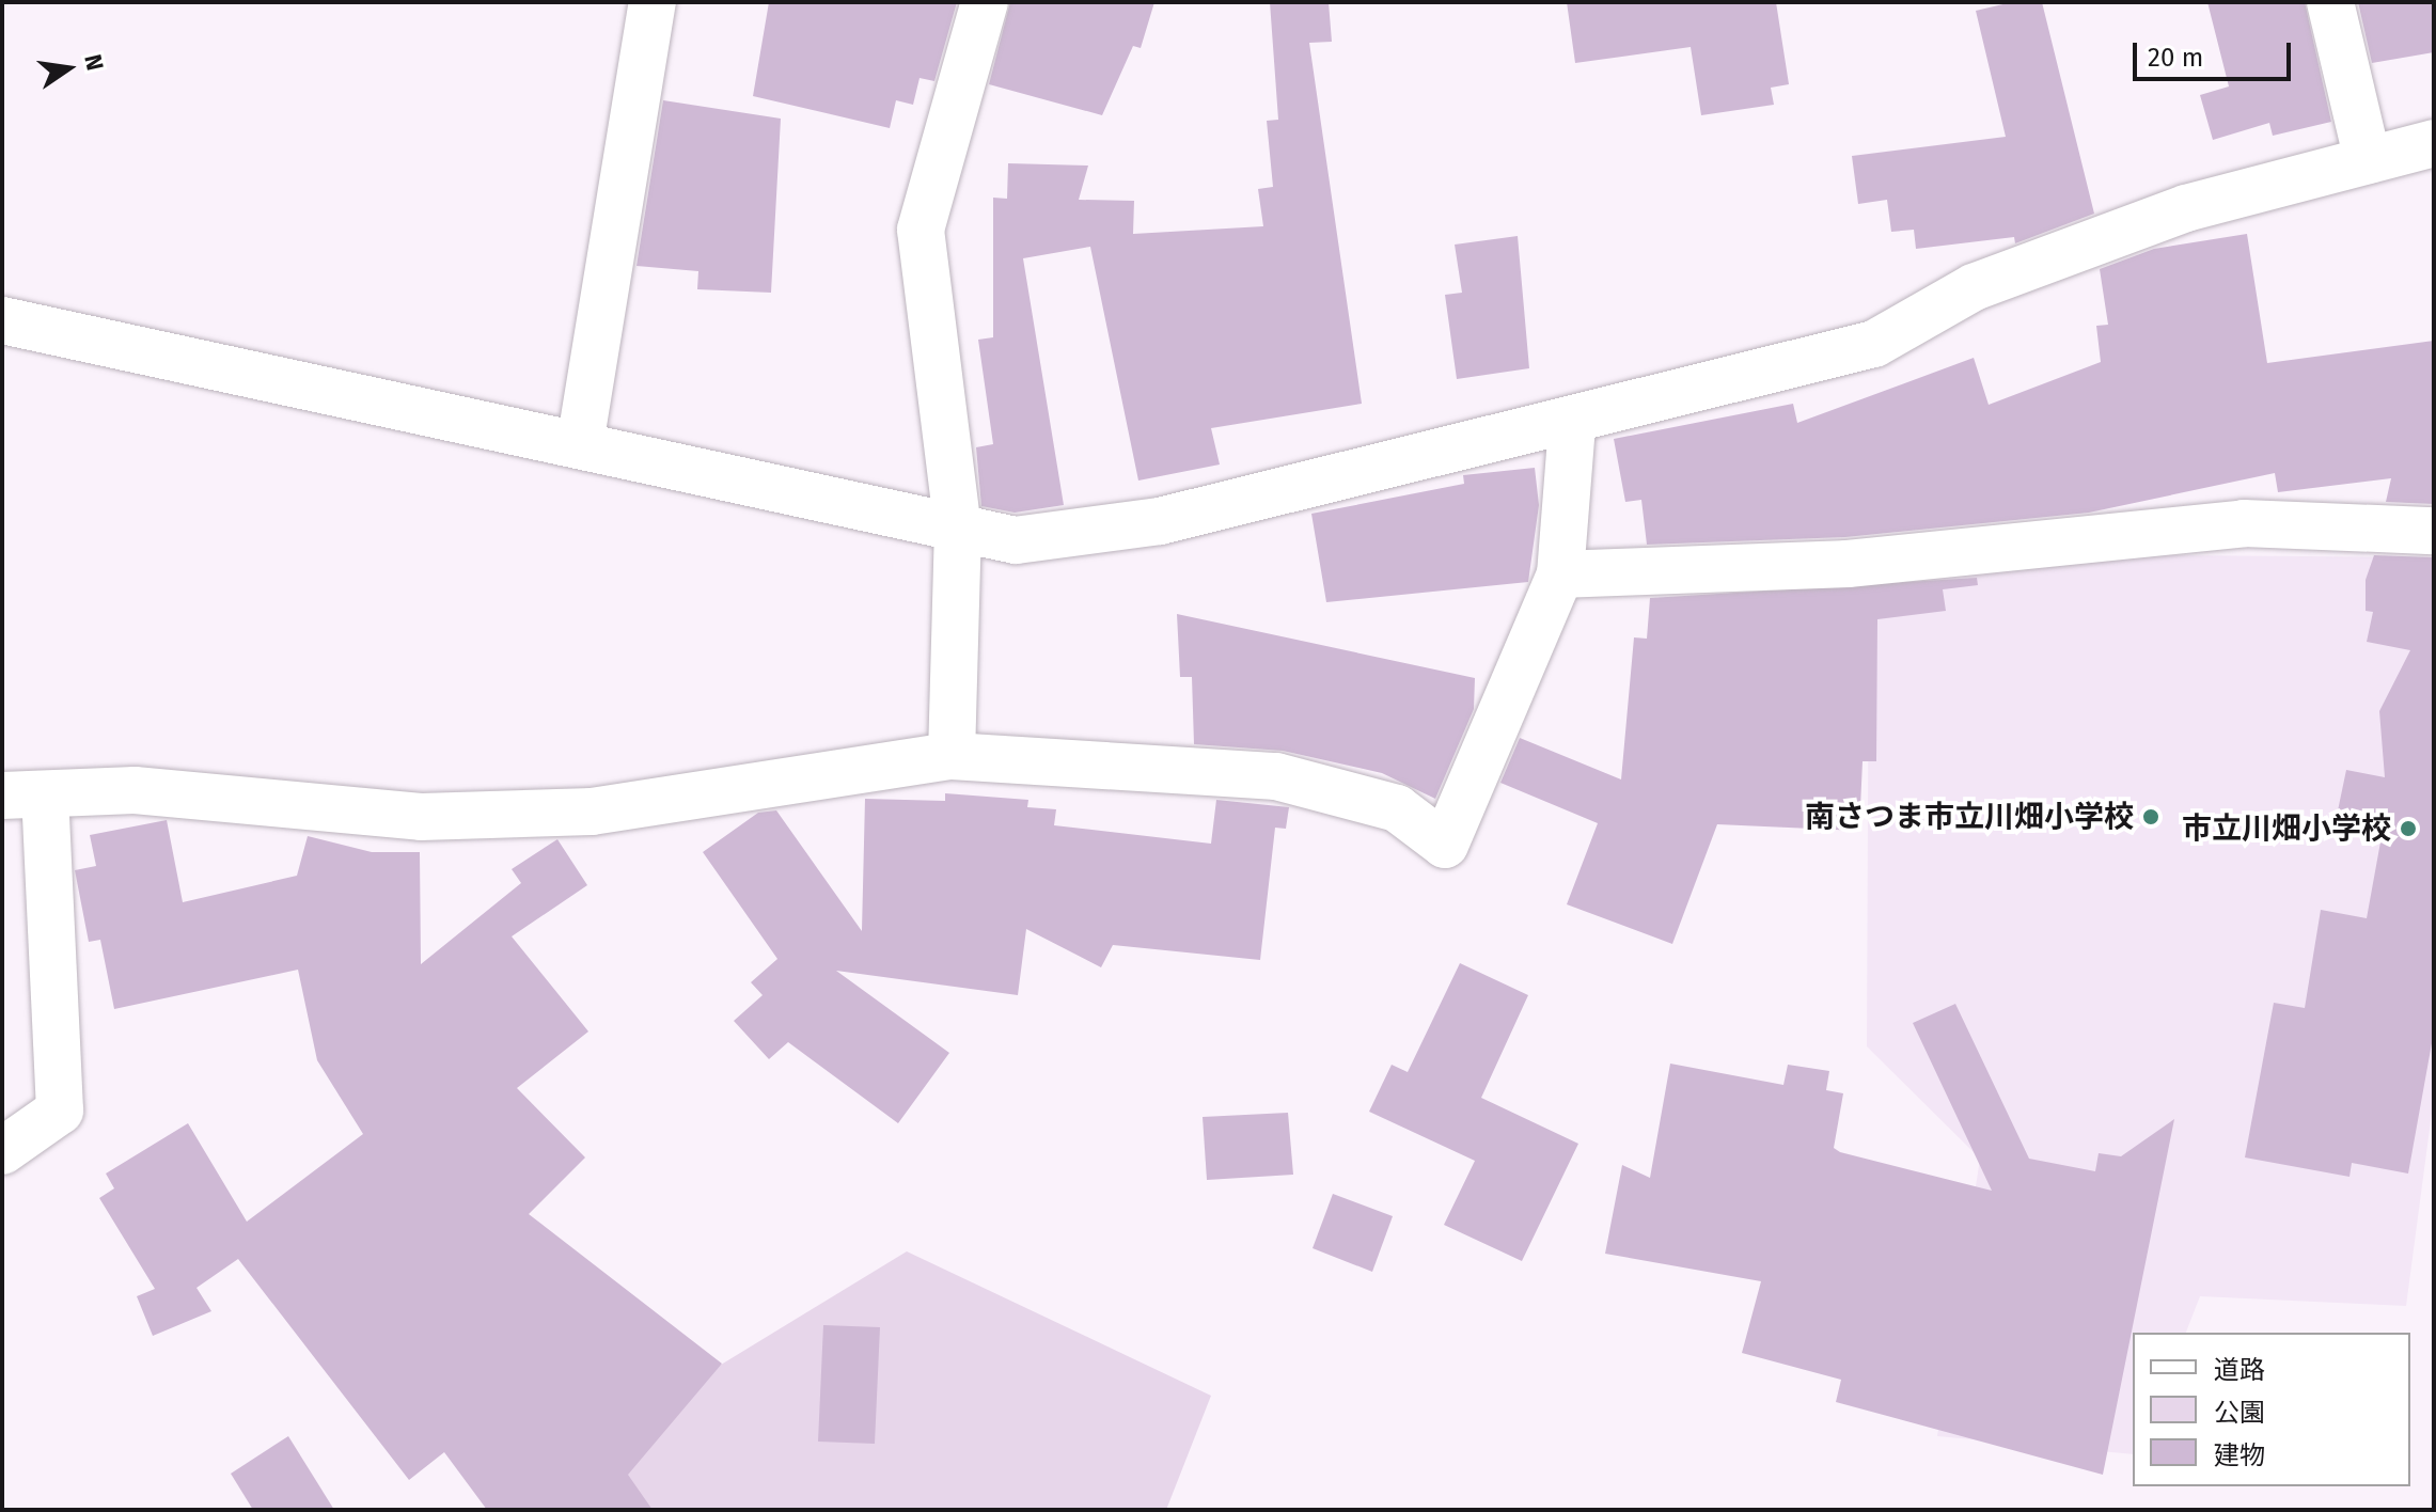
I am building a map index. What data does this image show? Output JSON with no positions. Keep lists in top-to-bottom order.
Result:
{
  "places": ["南さつま市立川畑小学校", "市立川畑小学校"],
  "legend": ["道路", "公園", "建物"],
  "scale_bar": "20 m",
  "north": "right"
}
